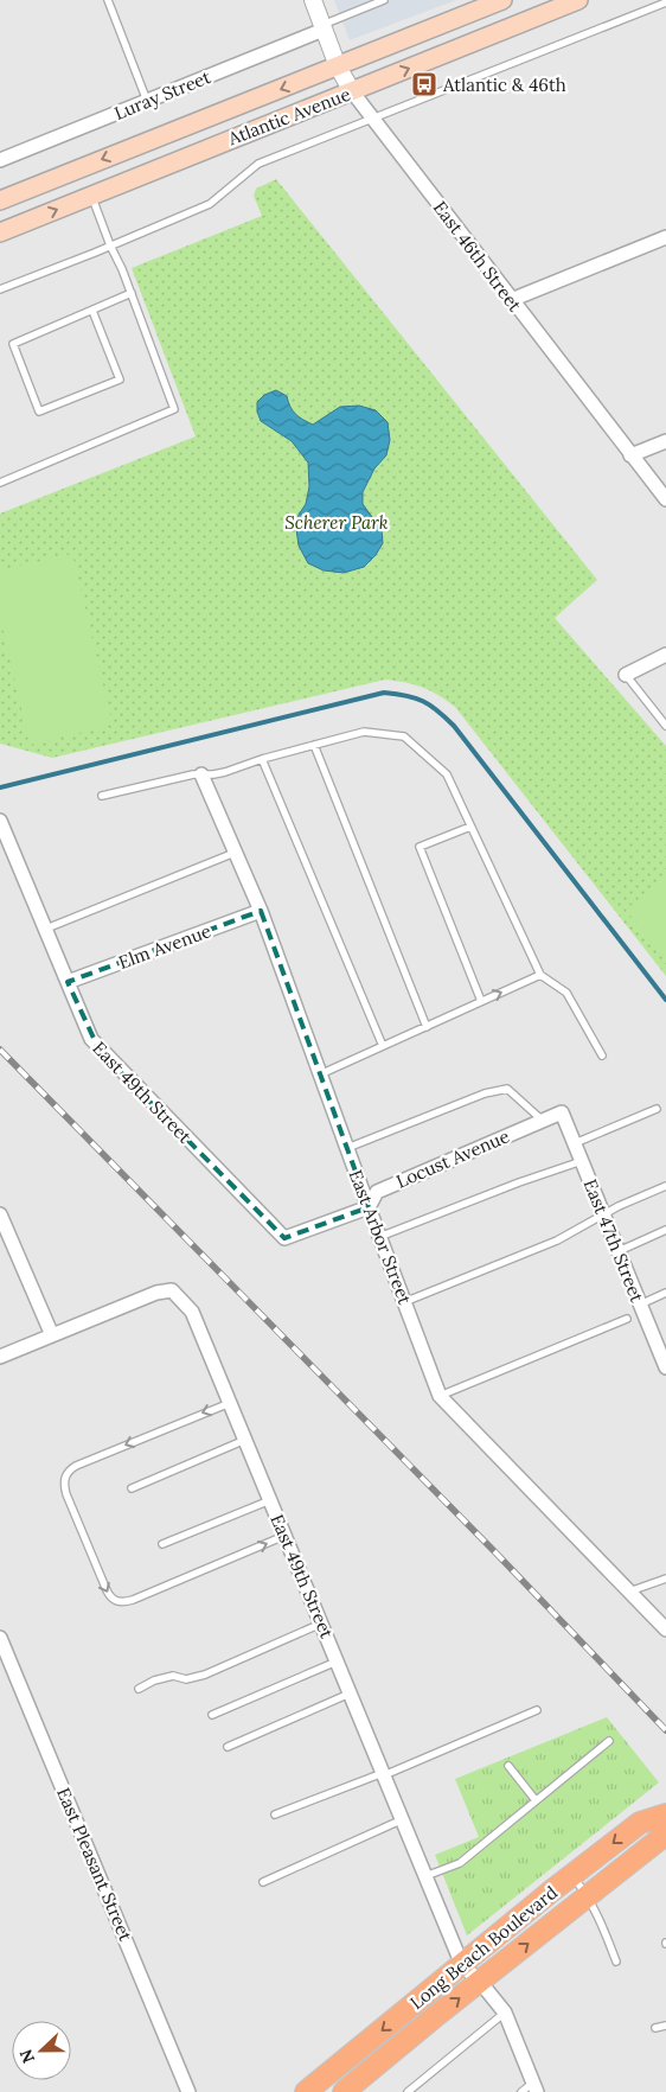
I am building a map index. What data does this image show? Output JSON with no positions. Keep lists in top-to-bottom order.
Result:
{
  "streets": {
    "main road": ["Atlantic Avenue", "Long Beach Boulevard"],
    "street": [
      "Luray Street",
      "East 46th Street",
      "Elm Avenue",
      "East 49th Street",
      "Locust Avenue",
      "East Arbor Street",
      "East 47th Street",
      "East Pleasant Street"
    ]
  },
  "crossings": [
    ["Luray Street", "East 46th Street"],
    ["Atlantic Avenue", "East 46th Street"],
    ["Elm Avenue", "East 49th Street"],
    ["Elm Avenue", "East Arbor Street"],
    ["East 49th Street", "Locust Avenue"],
    ["East 49th Street", "Long Beach Boulevard"],
    ["Locust Avenue", "East Arbor Street"],
    ["Locust Avenue", "East 47th Street"]
  ],
  "parks": ["Scherer Park"],
  "places": {
    "bus stop": ["Atlantic & 46th"]
  },
  "north": "left"
}
